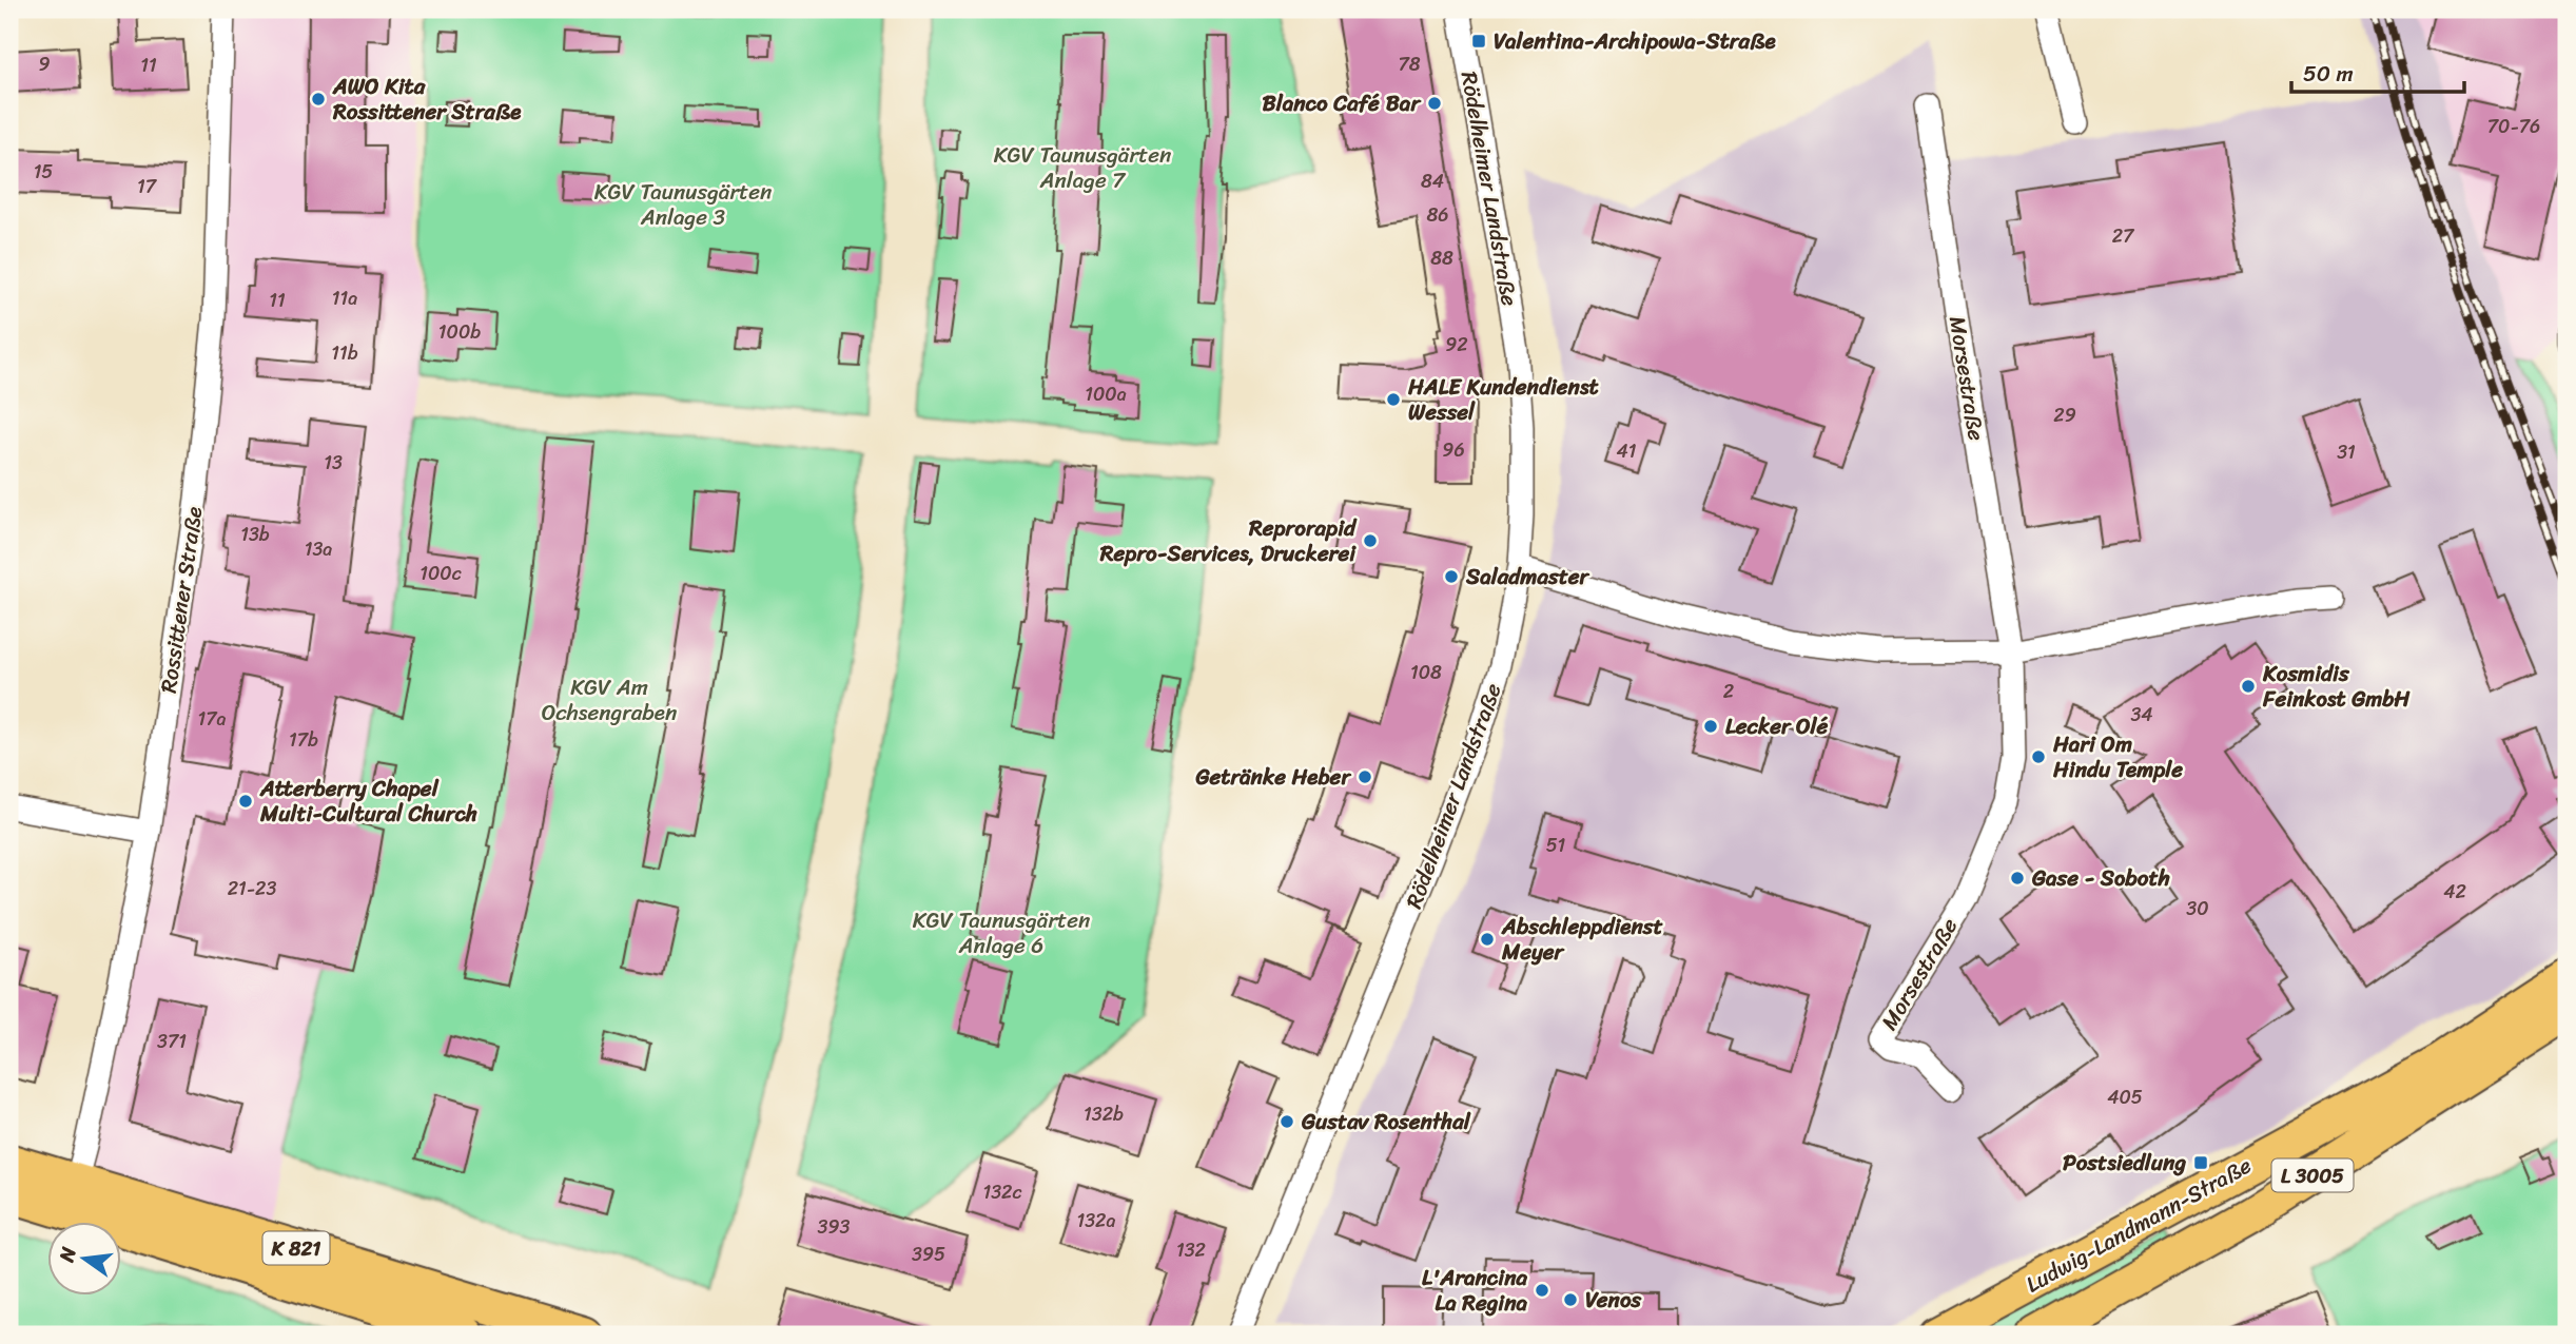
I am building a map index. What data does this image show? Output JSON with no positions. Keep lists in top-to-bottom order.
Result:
{
  "streets": {
    "main road": ["L 3005", "Ludwig-Landmann-Straße", "K 821"],
    "street": ["Rödelheimer Landstraße", "Morsestraße", "Rossittener Straße"]
  },
  "crossings": [
    ["Rossittener Straße", "K 821"]
  ],
  "parks": [
    "KGV Taunusgärten Anlage 7",
    "KGV Taunusgärten Anlage 3",
    "KGV Am Ochsengraben",
    "KGV Taunusgärten Anlage 6"
  ],
  "places": {
    "transit": ["Valentina-Archipowa-Straße", "Postsiedlung"],
    "other": [
      "AWO Kita Rossittener Straße",
      "Blanco Café Bar",
      "HALE Kundendienst Wessel",
      "Reprorapid Repro-Services, Druckerei",
      "Saladmaster",
      "Kosmidis Feinkost GmbH",
      "Lecker Olé",
      "Hari Om Hindu Temple",
      "Getränke Heber",
      "Atterberry Chapel Multi-Cultural Church",
      "Gase - Soboth",
      "Abschleppdienst Meyer",
      "Gustav Rosenthal",
      "L'Arancina La Regina",
      "Venos"
    ]
  },
  "house_numbers": [
    "9",
    "78",
    "11",
    "70-76",
    "15",
    "84",
    "17",
    "86",
    "27",
    "88",
    "11a",
    "11",
    "100b",
    "92",
    "11b",
    "100a",
    "29",
    "96",
    "41",
    "31",
    "13",
    "13b",
    "13a",
    "100c",
    "108",
    "2",
    "34",
    "17a",
    "17b",
    "51",
    "21-23",
    "42",
    "30",
    "371",
    "405",
    "132b",
    "132c",
    "132a",
    "393",
    "132",
    "395"
  ],
  "scale_bar": "50 m",
  "north": "left"
}
